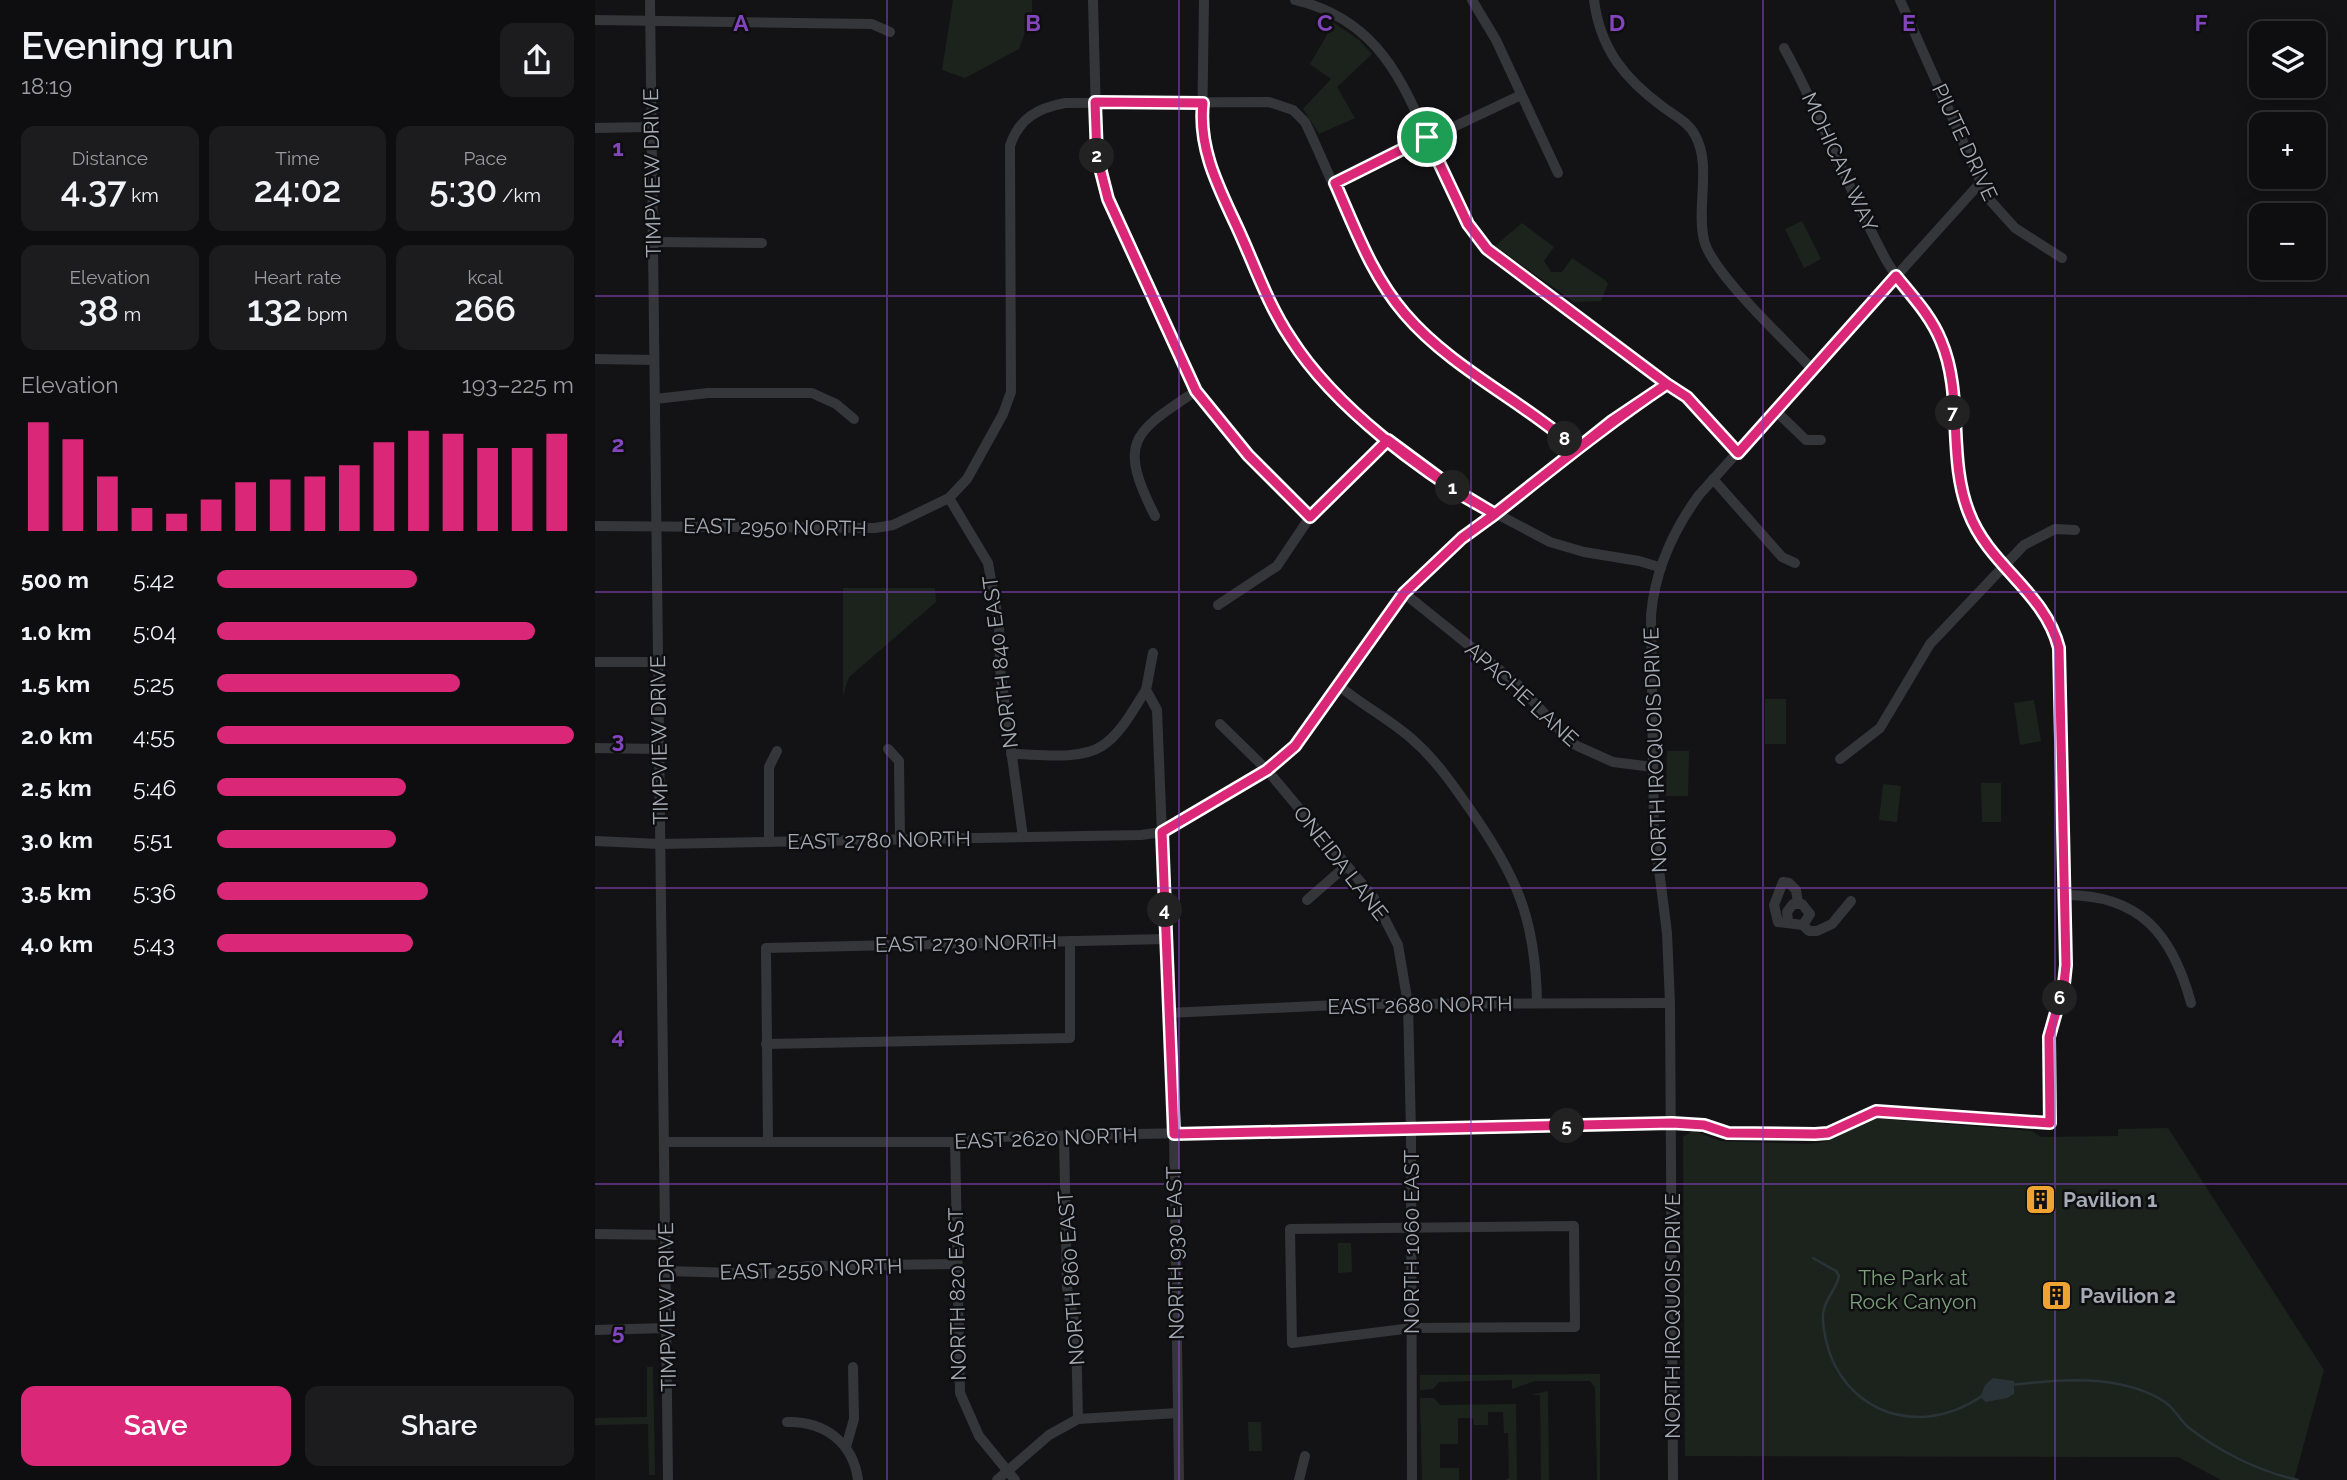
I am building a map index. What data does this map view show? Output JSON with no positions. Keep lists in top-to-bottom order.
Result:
{
  "streets": {
    "street": [
      "PIUTE DRIVE",
      "MOHICAN WAY",
      "TIMPVIEW DRIVE",
      "EAST 2950 NORTH",
      "NORTH 840 EAST",
      "APACHE LANE",
      "NORTH IROQUOIS DRIVE",
      "EAST 2780 NORTH",
      "ONEIDA LANE",
      "EAST 2730 NORTH",
      "EAST 2680 NORTH",
      "EAST 2620 NORTH",
      "NORTH 1060 EAST",
      "NORTH 930 EAST",
      "EAST 2550 NORTH",
      "NORTH 860 EAST",
      "NORTH 820 EAST"
    ]
  },
  "crossings": [
    ["PIUTE DRIVE", "NORTH IROQUOIS DRIVE"],
    ["MOHICAN WAY", "NORTH IROQUOIS DRIVE"],
    ["MOHICAN WAY", "EAST 2620 NORTH"],
    ["TIMPVIEW DRIVE", "EAST 2950 NORTH"],
    ["TIMPVIEW DRIVE", "EAST 2780 NORTH"],
    ["TIMPVIEW DRIVE", "EAST 2620 NORTH"],
    ["TIMPVIEW DRIVE", "EAST 2550 NORTH"],
    ["EAST 2950 NORTH", "NORTH 840 EAST"],
    ["NORTH 840 EAST", "EAST 2780 NORTH"],
    ["APACHE LANE", "NORTH IROQUOIS DRIVE"],
    ["NORTH IROQUOIS DRIVE", "EAST 2680 NORTH"],
    ["NORTH IROQUOIS DRIVE", "EAST 2620 NORTH"],
    ["EAST 2780 NORTH", "NORTH 930 EAST"],
    ["ONEIDA LANE", "EAST 2680 NORTH"],
    ["ONEIDA LANE", "NORTH 1060 EAST"],
    ["EAST 2730 NORTH", "NORTH 930 EAST"],
    ["EAST 2680 NORTH", "NORTH 1060 EAST"],
    ["EAST 2680 NORTH", "NORTH 930 EAST"],
    ["EAST 2620 NORTH", "NORTH 1060 EAST"],
    ["EAST 2620 NORTH", "NORTH 930 EAST"],
    ["EAST 2620 NORTH", "NORTH 860 EAST"],
    ["EAST 2620 NORTH", "NORTH 820 EAST"],
    ["EAST 2550 NORTH", "NORTH 820 EAST"]
  ],
  "parks": ["The Park at Rock Canyon"],
  "places": {
    "building": ["Pavilion 1", "Pavilion 2"]
  },
  "page": {
    "heading": ["Evening run", "18:19"],
    "map_buttons": ["+", "−"],
    "stats": [
      ["Distance", "4.37 km"],
      ["Time", "24:02"],
      ["Pace", "5:30 /km"],
      ["Elevation", "38 m"],
      ["Heart rate", "132 bpm"],
      ["kcal", "266"]
    ],
    "pins": [
      "2",
      "7",
      "8",
      "1",
      "4",
      "6",
      "5"
    ],
    "chart": ["Elevation", "193–225 m"],
    "list": [
      {
        "name": "500 m",
        "note": "5:42"
      },
      {
        "name": "1.0 km",
        "note": "5:04"
      },
      {
        "name": "1.5 km",
        "note": "5:25"
      },
      {
        "name": "2.0 km",
        "note": "4:55"
      },
      {
        "name": "2.5 km",
        "note": "5:46"
      },
      {
        "name": "3.0 km",
        "note": "5:51"
      },
      {
        "name": "3.5 km",
        "note": "5:36"
      },
      {
        "name": "4.0 km",
        "note": "5:43"
      }
    ],
    "buttons": ["Save", "Share"]
  },
  "grid": {
    "columns": [
      "A",
      "B",
      "C",
      "D",
      "E",
      "F"
    ],
    "rows": [
      "1",
      "2",
      "3",
      "4",
      "5"
    ]
  }
}
